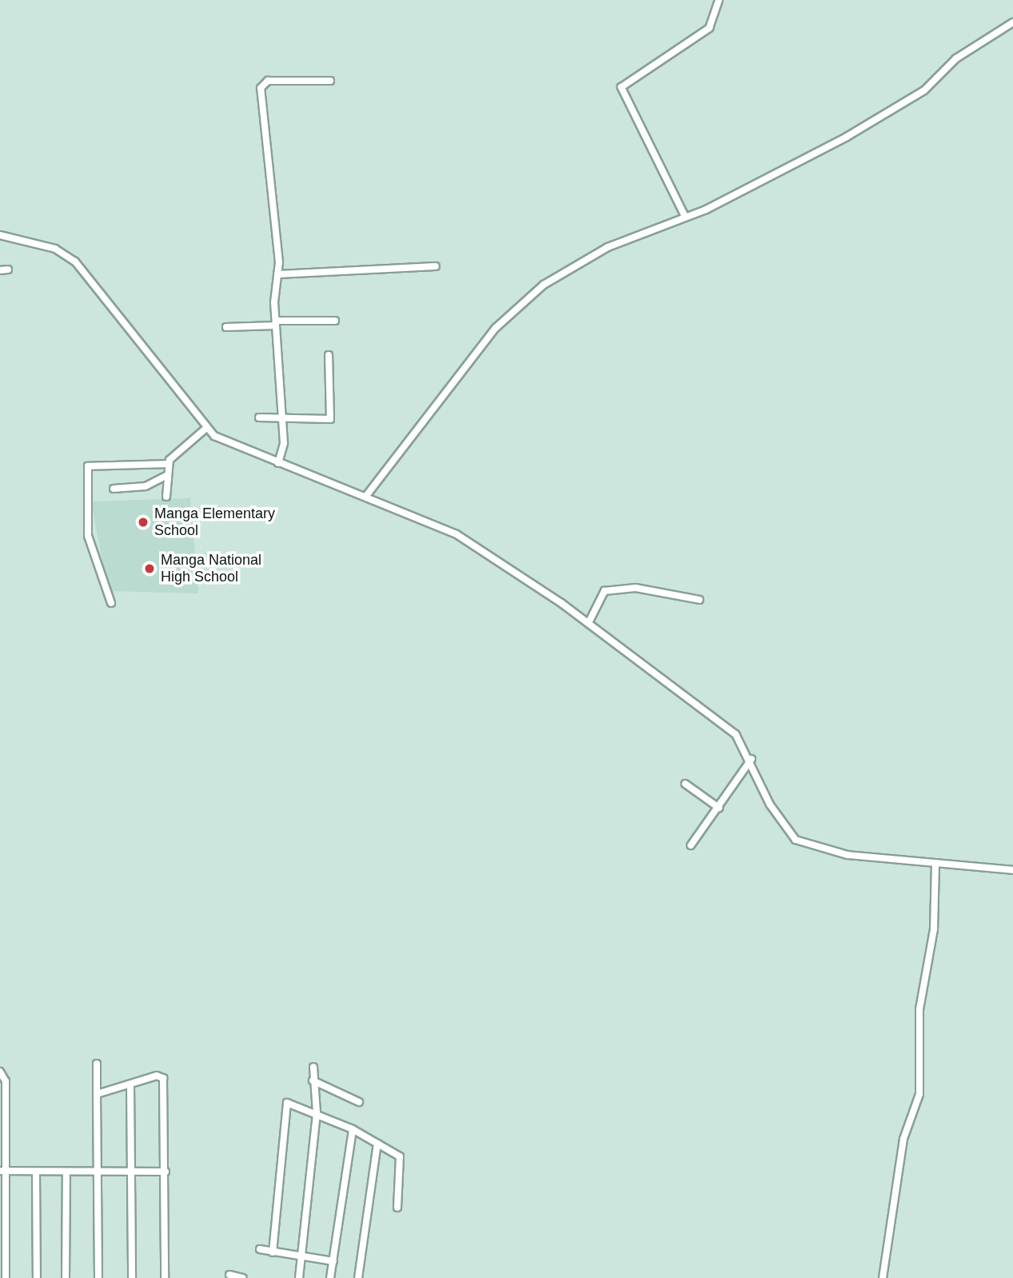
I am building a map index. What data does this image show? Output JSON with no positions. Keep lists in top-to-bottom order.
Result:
{
  "places": ["Manga Elementary School", "Manga National High School"]
}
